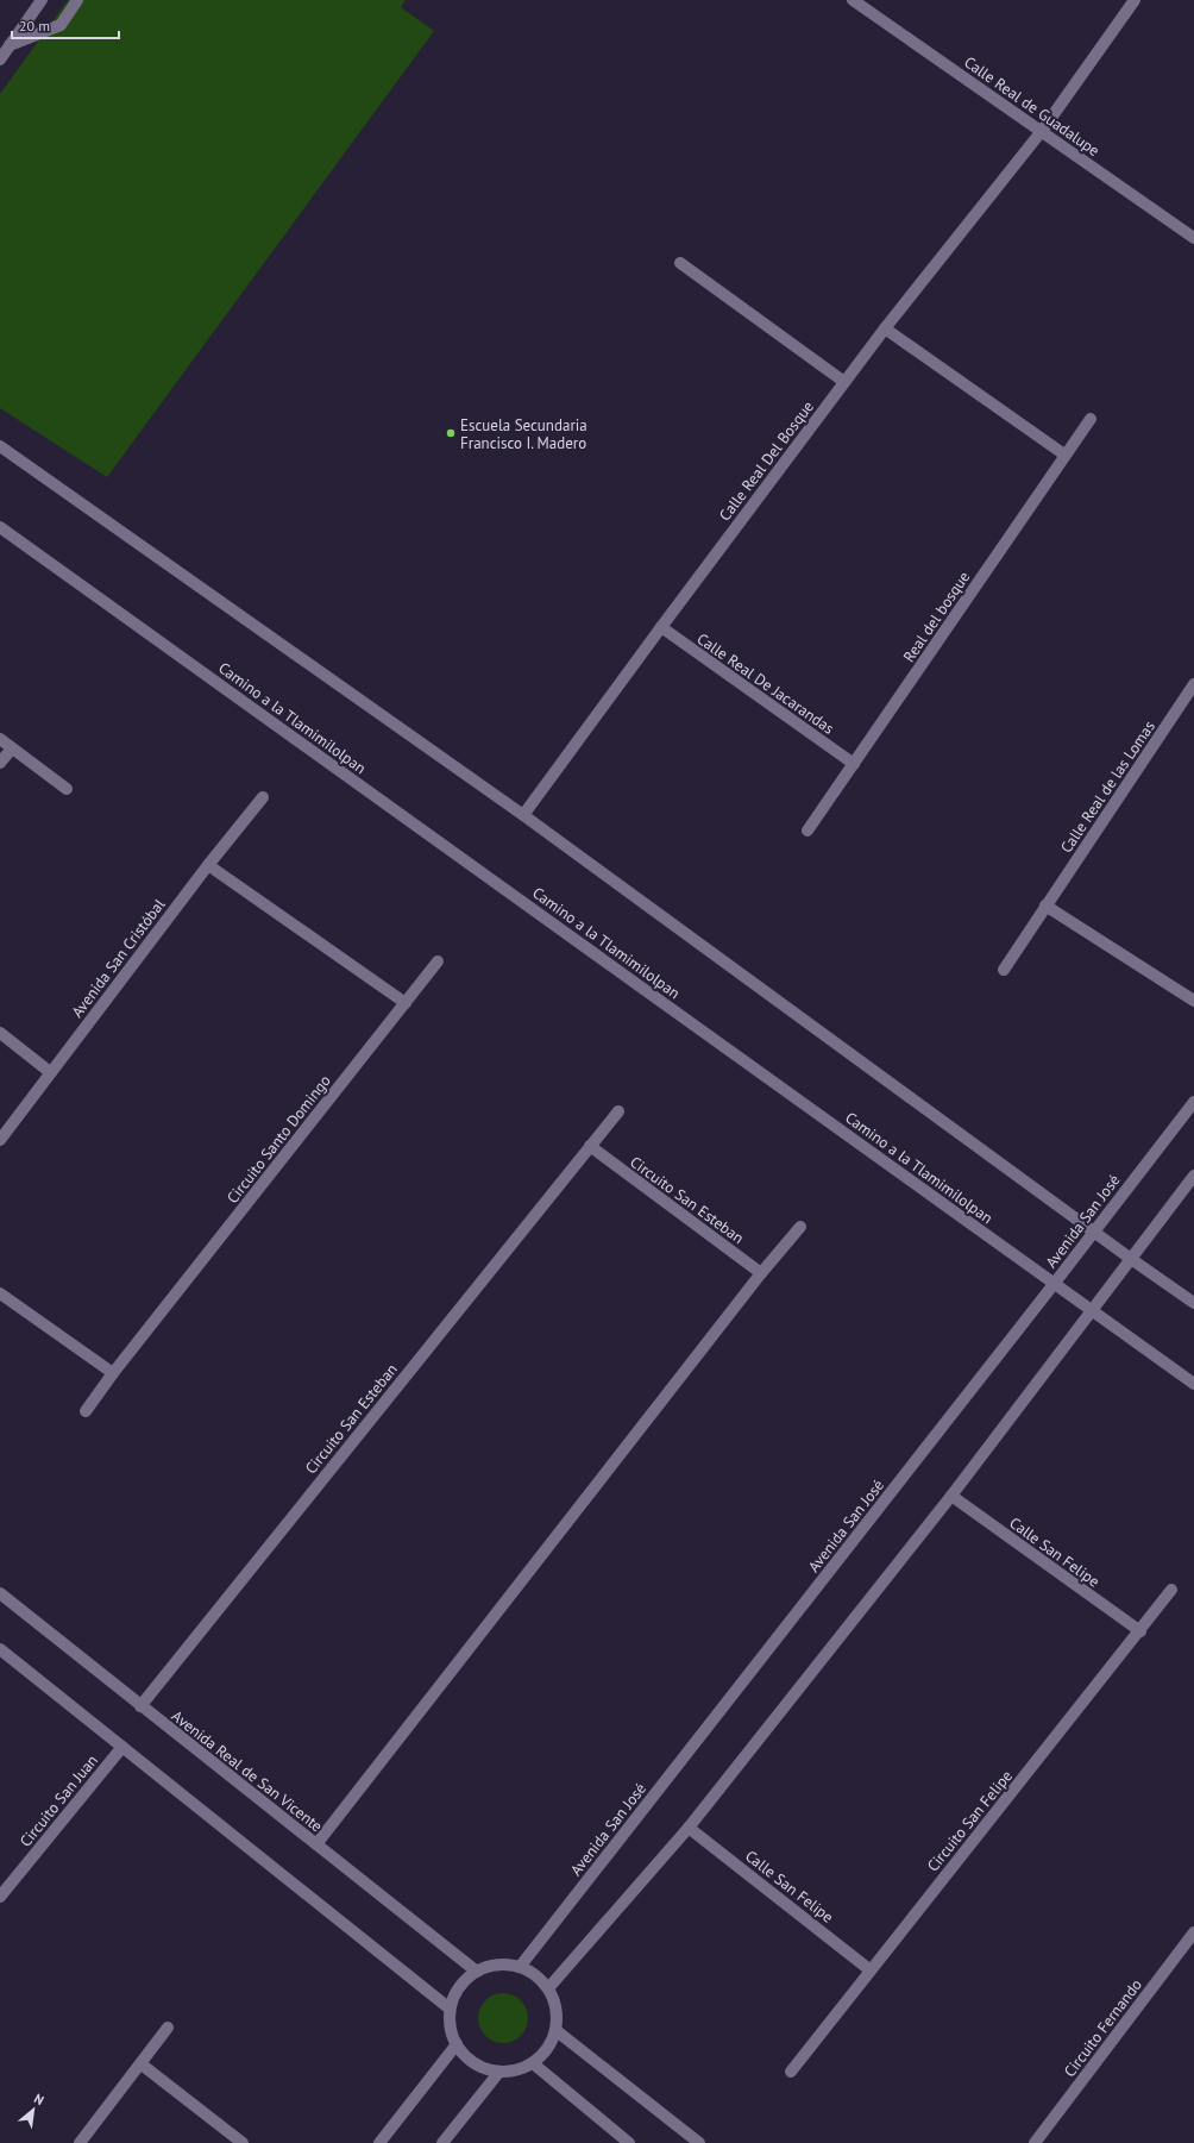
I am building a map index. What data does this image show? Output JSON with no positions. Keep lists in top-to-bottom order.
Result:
{
  "streets": {
    "street": [
      "Calle Real de Guadalupe",
      "Calle Real Del Bosque",
      "Real del bosque",
      "Calle Real De Jacarandas",
      "Camino a la Tlamimilolpan",
      "Calle Real de las Lomas",
      "Avenida San Cristóbal",
      "Circuito Santo Domingo",
      "Circuito San Esteban",
      "Avenida San José",
      "Calle San Felipe",
      "Avenida Real de San Vicente",
      "Circuito San Juan",
      "Circuito San Felipe",
      "Circuito Fernando"
    ]
  },
  "crossings": [
    ["Calle Real de Guadalupe", "Calle Real Del Bosque"],
    ["Calle Real Del Bosque", "Calle Real De Jacarandas"],
    ["Real del bosque", "Calle Real De Jacarandas"],
    ["Camino a la Tlamimilolpan", "Avenida San José"],
    ["Circuito San Esteban", "Avenida Real de San Vicente"],
    ["Avenida San José", "Avenida Real de San Vicente"],
    ["Calle San Felipe", "Circuito San Felipe"]
  ],
  "places": ["Escuela Secundaria Francisco I. Madero"],
  "scale_bar": "20 m",
  "north": "top right"
}
